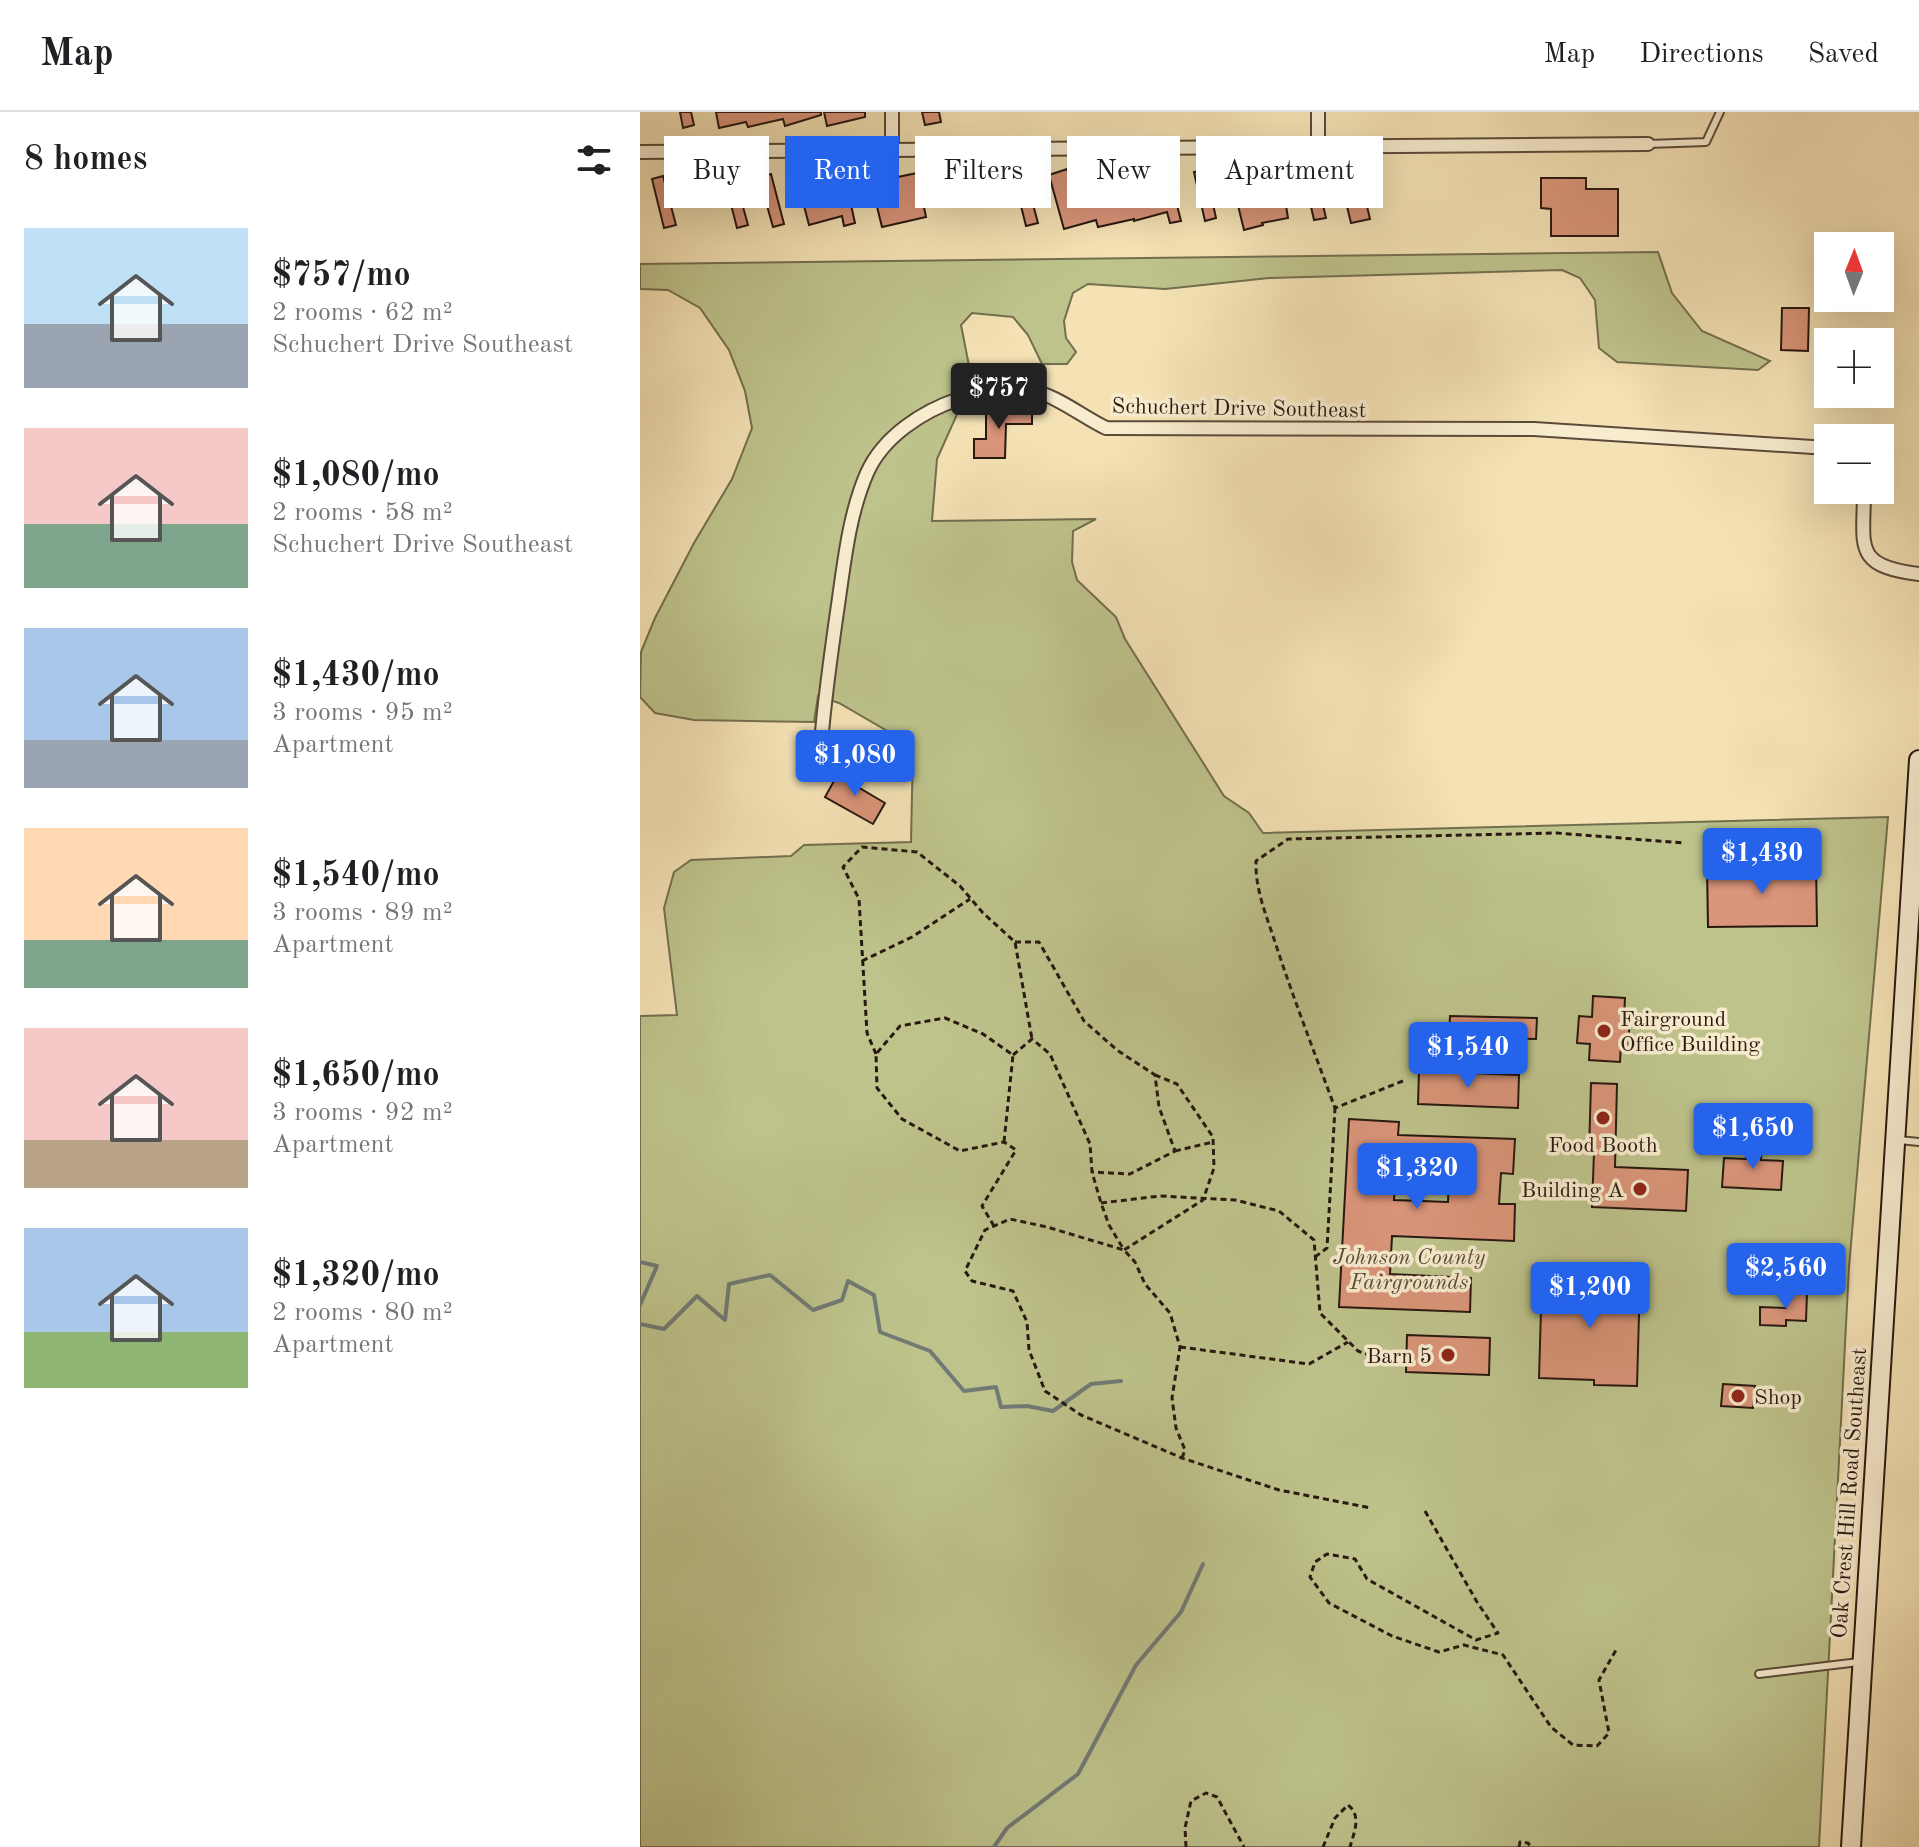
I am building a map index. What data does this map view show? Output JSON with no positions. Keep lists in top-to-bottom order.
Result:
{
  "streets": {
    "main road": ["Oak Crest Hill Road Southeast"],
    "street": ["Schuchert Drive Southeast"]
  },
  "parks": ["Johnson County Fairgrounds"],
  "places": [
    "Fairground Office Building",
    "Food Booth",
    "Building A",
    "Barn 5",
    "Shop"
  ],
  "north": "top",
  "page": {
    "header": "Map",
    "nav": ["Map", "Directions", "Saved"],
    "heading": "8 homes",
    "chip": [
      "Buy",
      "Rent",
      "Filters",
      "New",
      "Apartment"
    ],
    "list": [
      {
        "name": "$757/mo",
        "note": "2 rooms · 62 m² · Schuchert Drive Southeast"
      },
      {
        "name": "$1,080/mo",
        "note": "2 rooms · 58 m² · Schuchert Drive Southeast"
      },
      {
        "name": "$1,430/mo",
        "note": "3 rooms · 95 m² · Apartment"
      },
      {
        "name": "$1,540/mo",
        "note": "3 rooms · 89 m² · Apartment"
      },
      {
        "name": "$1,650/mo",
        "note": "3 rooms · 92 m² · Apartment"
      },
      {
        "name": "$1,320/mo",
        "note": "2 rooms · 80 m² · Apartment"
      }
    ],
    "map_buttons": ["+", "−"],
    "price": [
      "$757",
      "$1,080",
      "$1,430",
      "$1,540",
      "$1,650",
      "$1,320",
      "$2,560",
      "$1,200"
    ]
  }
}
